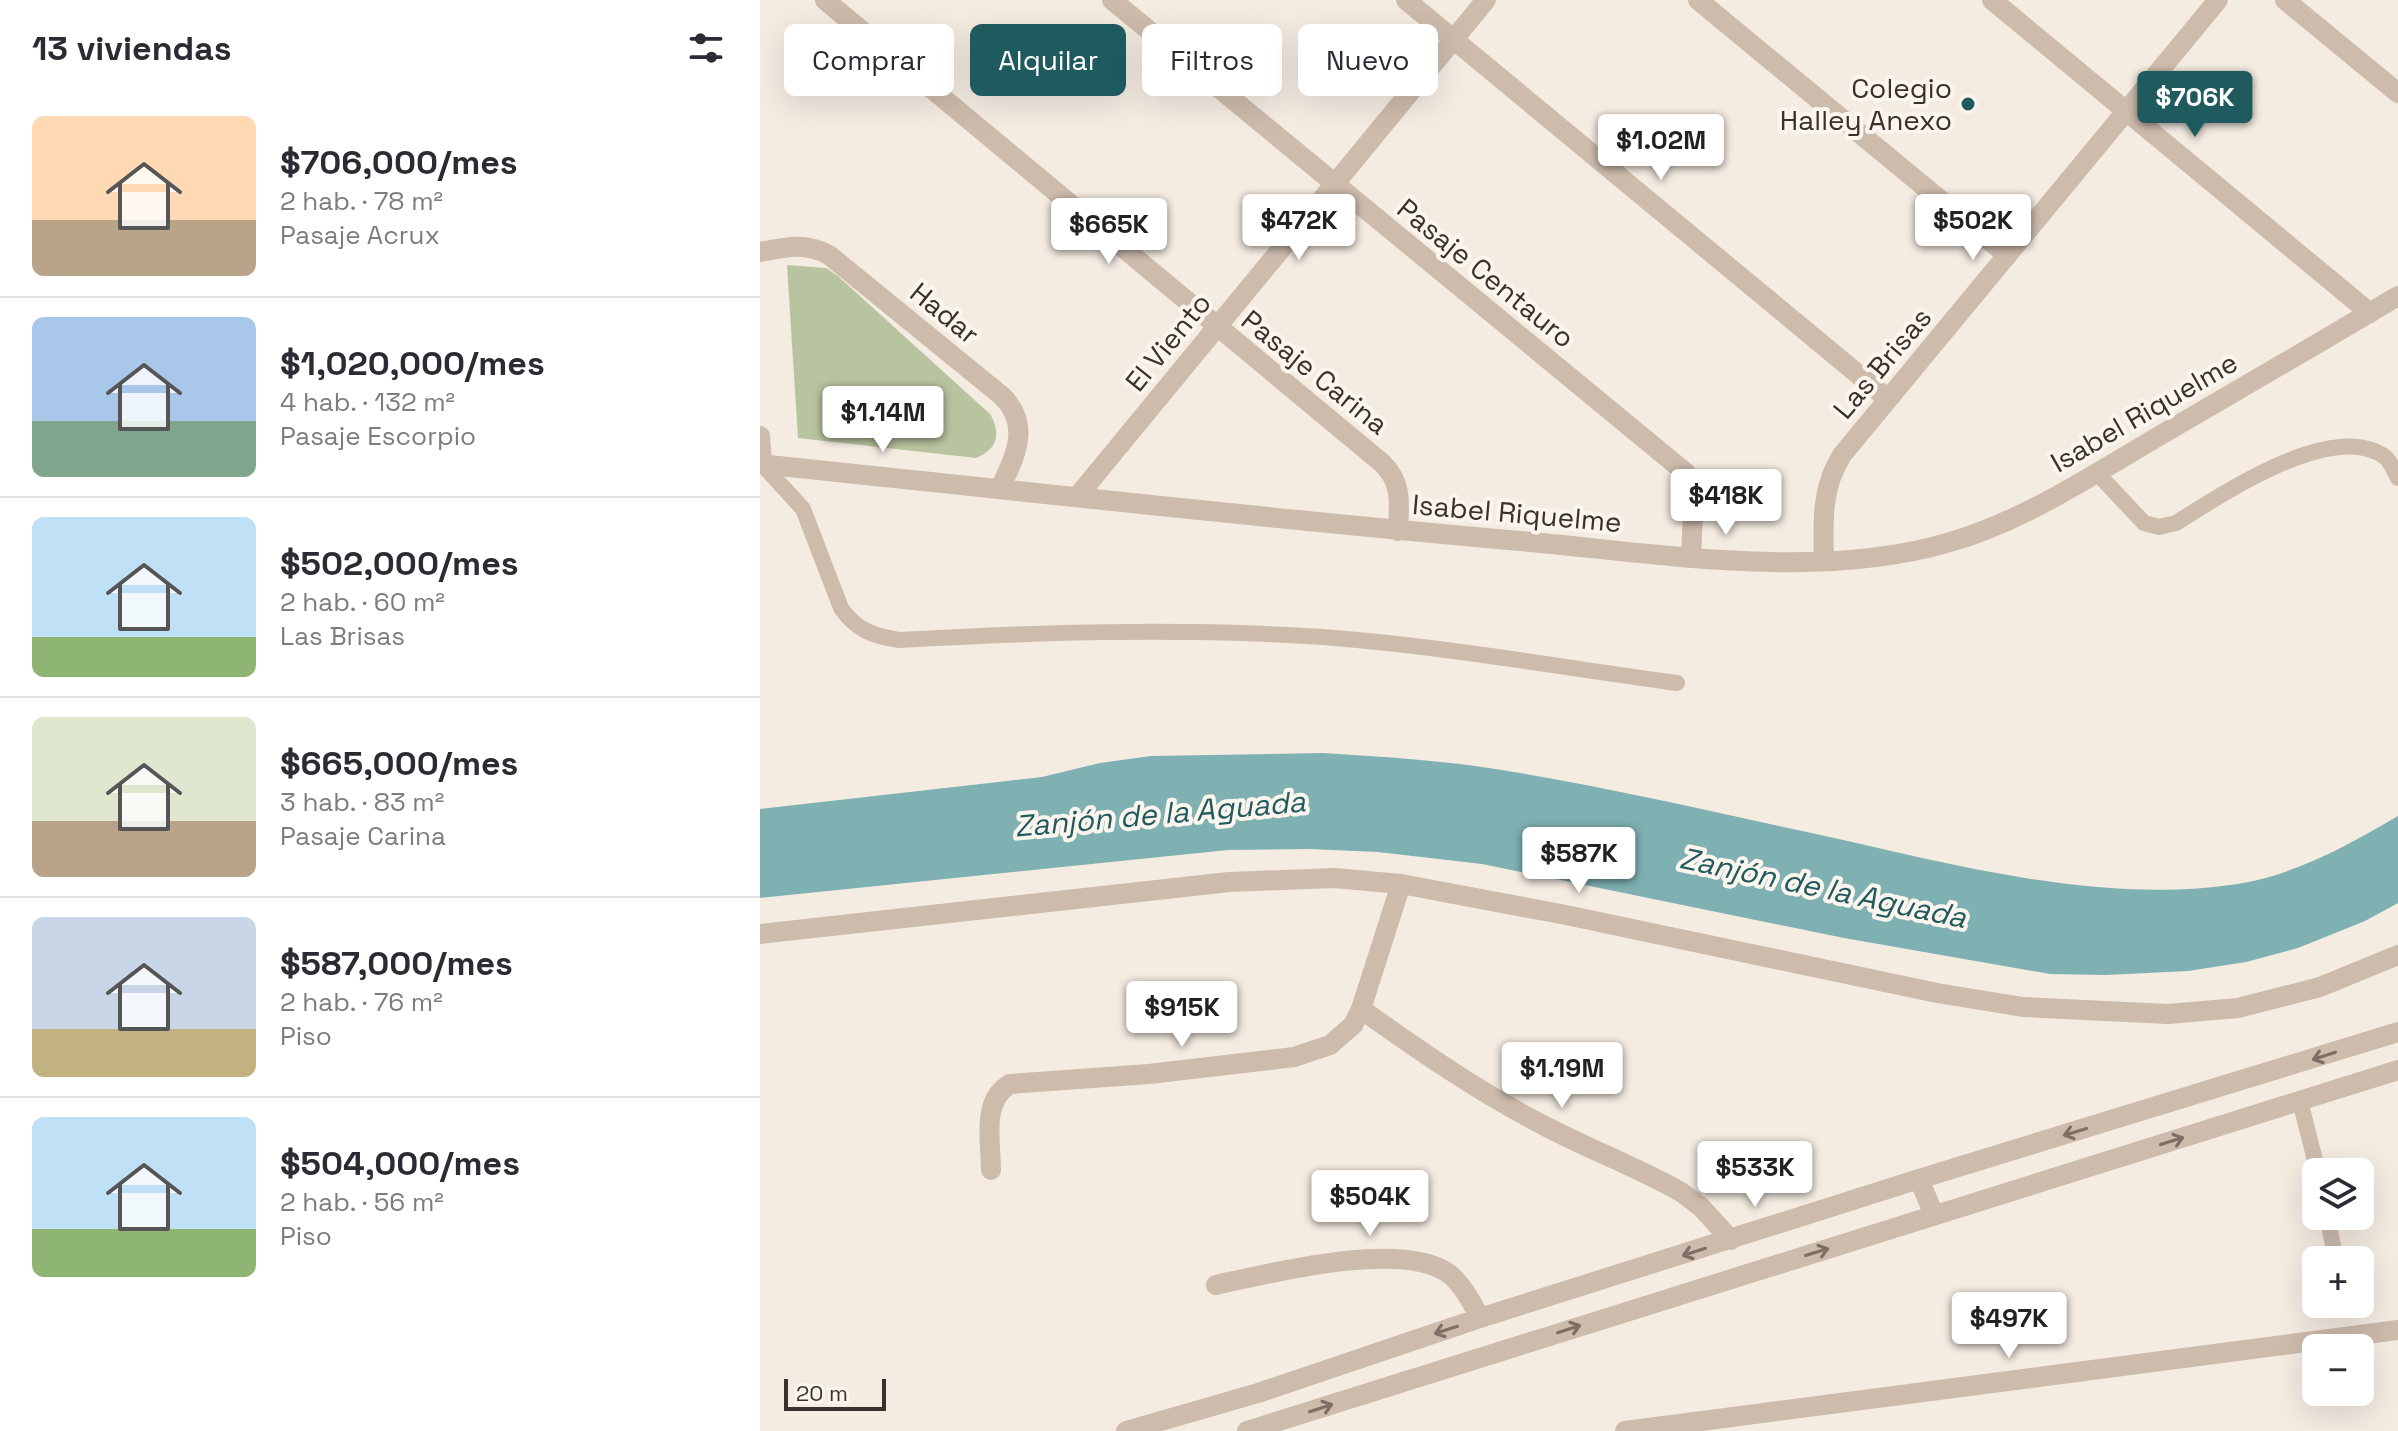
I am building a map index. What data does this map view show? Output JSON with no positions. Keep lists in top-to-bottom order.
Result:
{
  "streets": {
    "street": [
      "Pasaje Centauro",
      "Hadar",
      "El Viento",
      "Las Brisas",
      "Pasaje Carina",
      "Isabel Riquelme"
    ]
  },
  "crossings": [
    ["Pasaje Centauro", "El Viento"],
    ["Pasaje Centauro", "Isabel Riquelme"],
    ["Hadar", "Isabel Riquelme"],
    ["El Viento", "Pasaje Carina"],
    ["El Viento", "Isabel Riquelme"],
    ["Las Brisas", "Isabel Riquelme"],
    ["Pasaje Carina", "Isabel Riquelme"]
  ],
  "water": ["Zanjón de la Aguada"],
  "places": ["Colegio Halley Anexo"],
  "scale_bar": "20 m",
  "page": {
    "heading": "13 viviendas",
    "chip": [
      "Comprar",
      "Alquilar",
      "Filtros",
      "Nuevo"
    ],
    "price": [
      "$706K",
      "$1.02M",
      "$472K",
      "$502K",
      "$665K",
      "$1.14M",
      "$418K",
      "$587K",
      "$915K",
      "$1.19M",
      "$533K",
      "$504K",
      "$497K"
    ],
    "list": [
      {
        "name": "$706,000/mes",
        "note": "2 hab. · 78 m² · Pasaje Acrux"
      },
      {
        "name": "$1,020,000/mes",
        "note": "4 hab. · 132 m² · Pasaje Escorpio"
      },
      {
        "name": "$502,000/mes",
        "note": "2 hab. · 60 m² · Las Brisas"
      },
      {
        "name": "$665,000/mes",
        "note": "3 hab. · 83 m² · Pasaje Carina"
      },
      {
        "name": "$587,000/mes",
        "note": "2 hab. · 76 m² · Piso"
      },
      {
        "name": "$504,000/mes",
        "note": "2 hab. · 56 m² · Piso"
      }
    ],
    "map_buttons": ["+", "−"],
    "scale": "20 m"
  }
}
